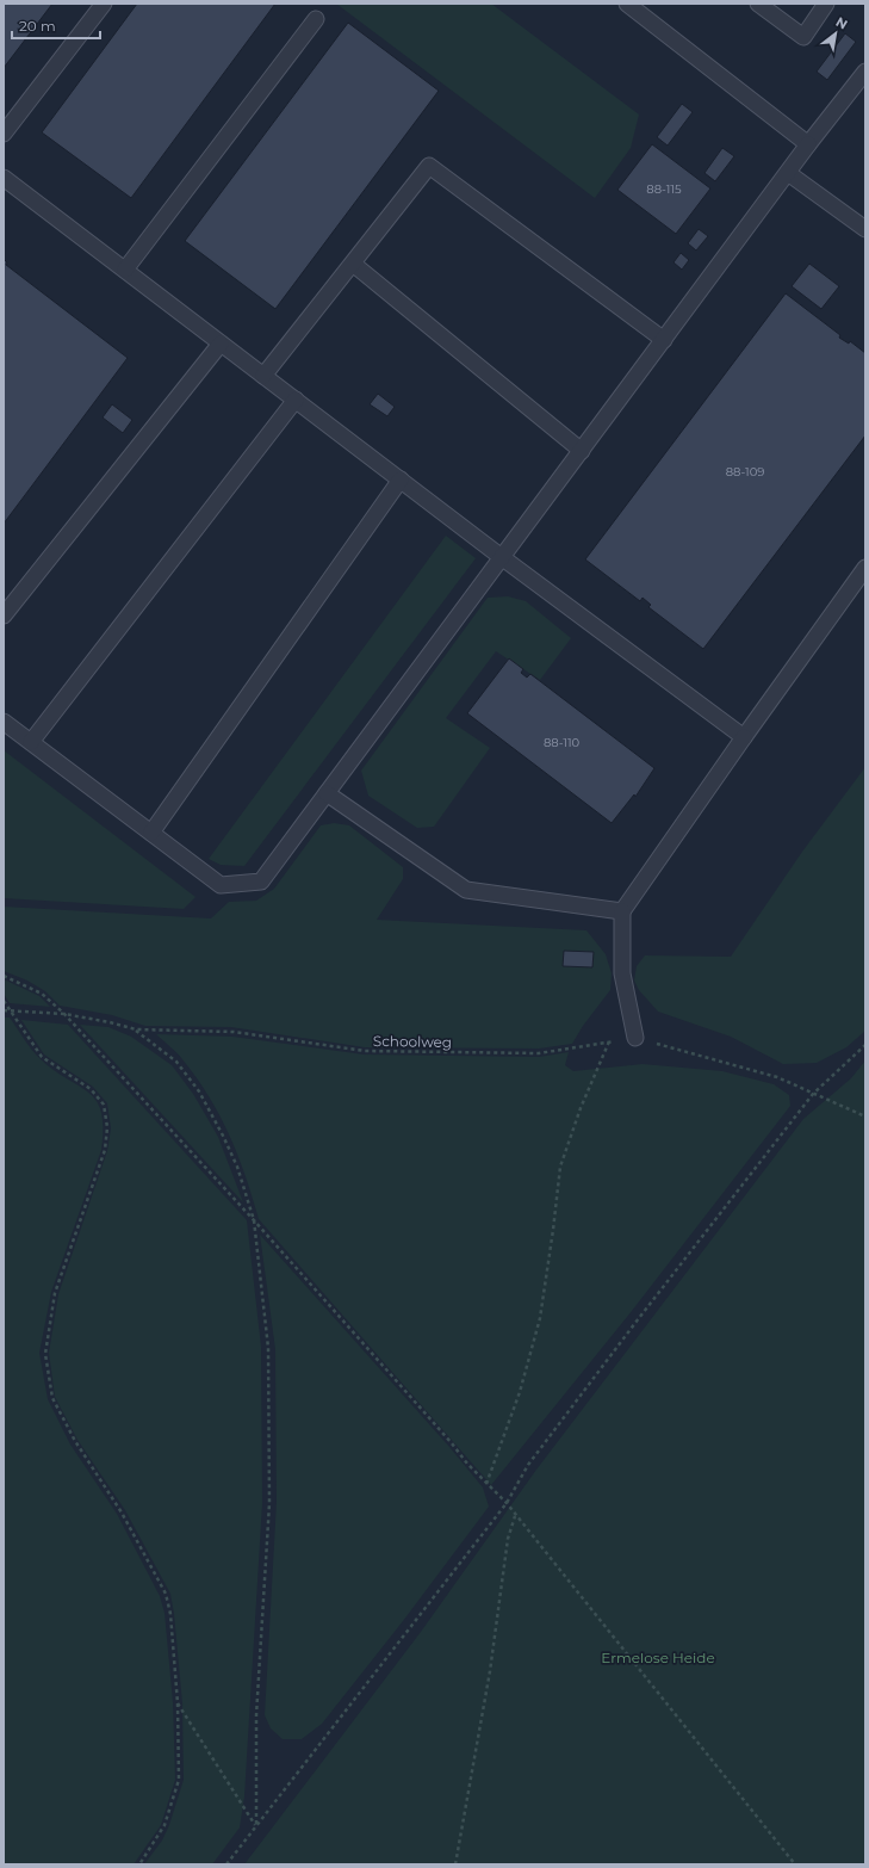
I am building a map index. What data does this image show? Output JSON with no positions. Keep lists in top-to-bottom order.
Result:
{
  "streets": {
    "path": ["Schoolweg"]
  },
  "parks": ["Ermelose Heide"],
  "house_numbers": ["88-115", "88-109", "88-110"],
  "scale_bar": "20 m",
  "north": "top right"
}
